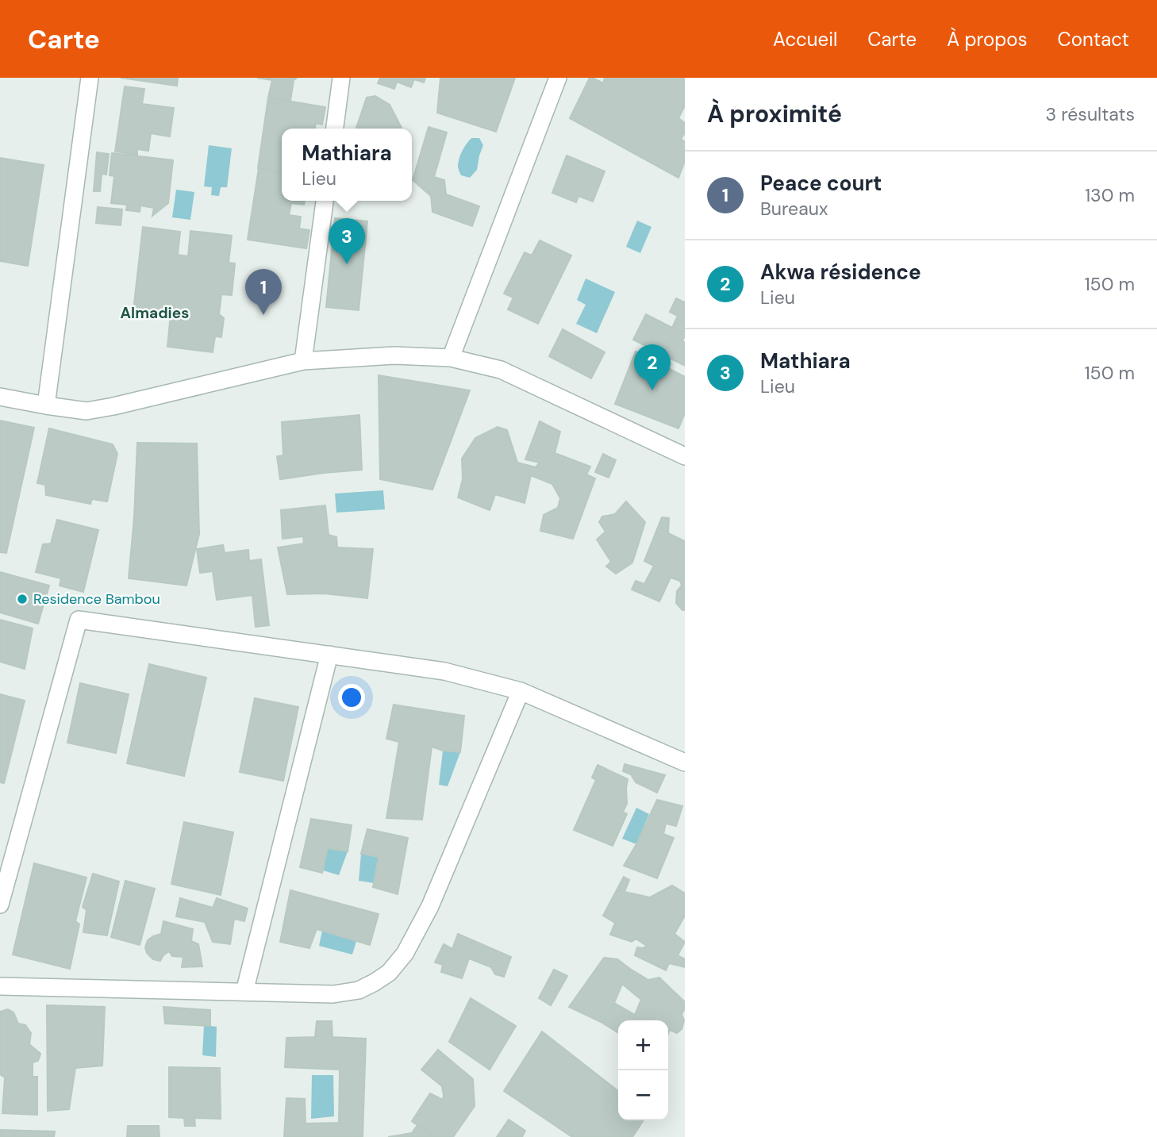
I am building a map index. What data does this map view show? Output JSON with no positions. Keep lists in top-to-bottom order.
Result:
{
  "districts": ["Almadies"],
  "places": ["Residence Bambou"],
  "page": {
    "header": "Carte",
    "nav": [
      "Accueil",
      "Carte",
      "À propos",
      "Contact"
    ],
    "heading": ["À proximité", "3 résultats"],
    "popup": ["Mathiara", "Lieu"],
    "list": [
      {
        "mark": "1",
        "name": "Peace court",
        "note": "Bureaux",
        "value": "130 m"
      },
      {
        "mark": "2",
        "name": "Akwa résidence",
        "note": "Lieu",
        "value": "150 m"
      },
      {
        "mark": "3",
        "name": "Mathiara",
        "note": "Lieu",
        "value": "150 m"
      }
    ],
    "pins": ["3", "1", "2"],
    "map_buttons": ["+", "−"]
  }
}
